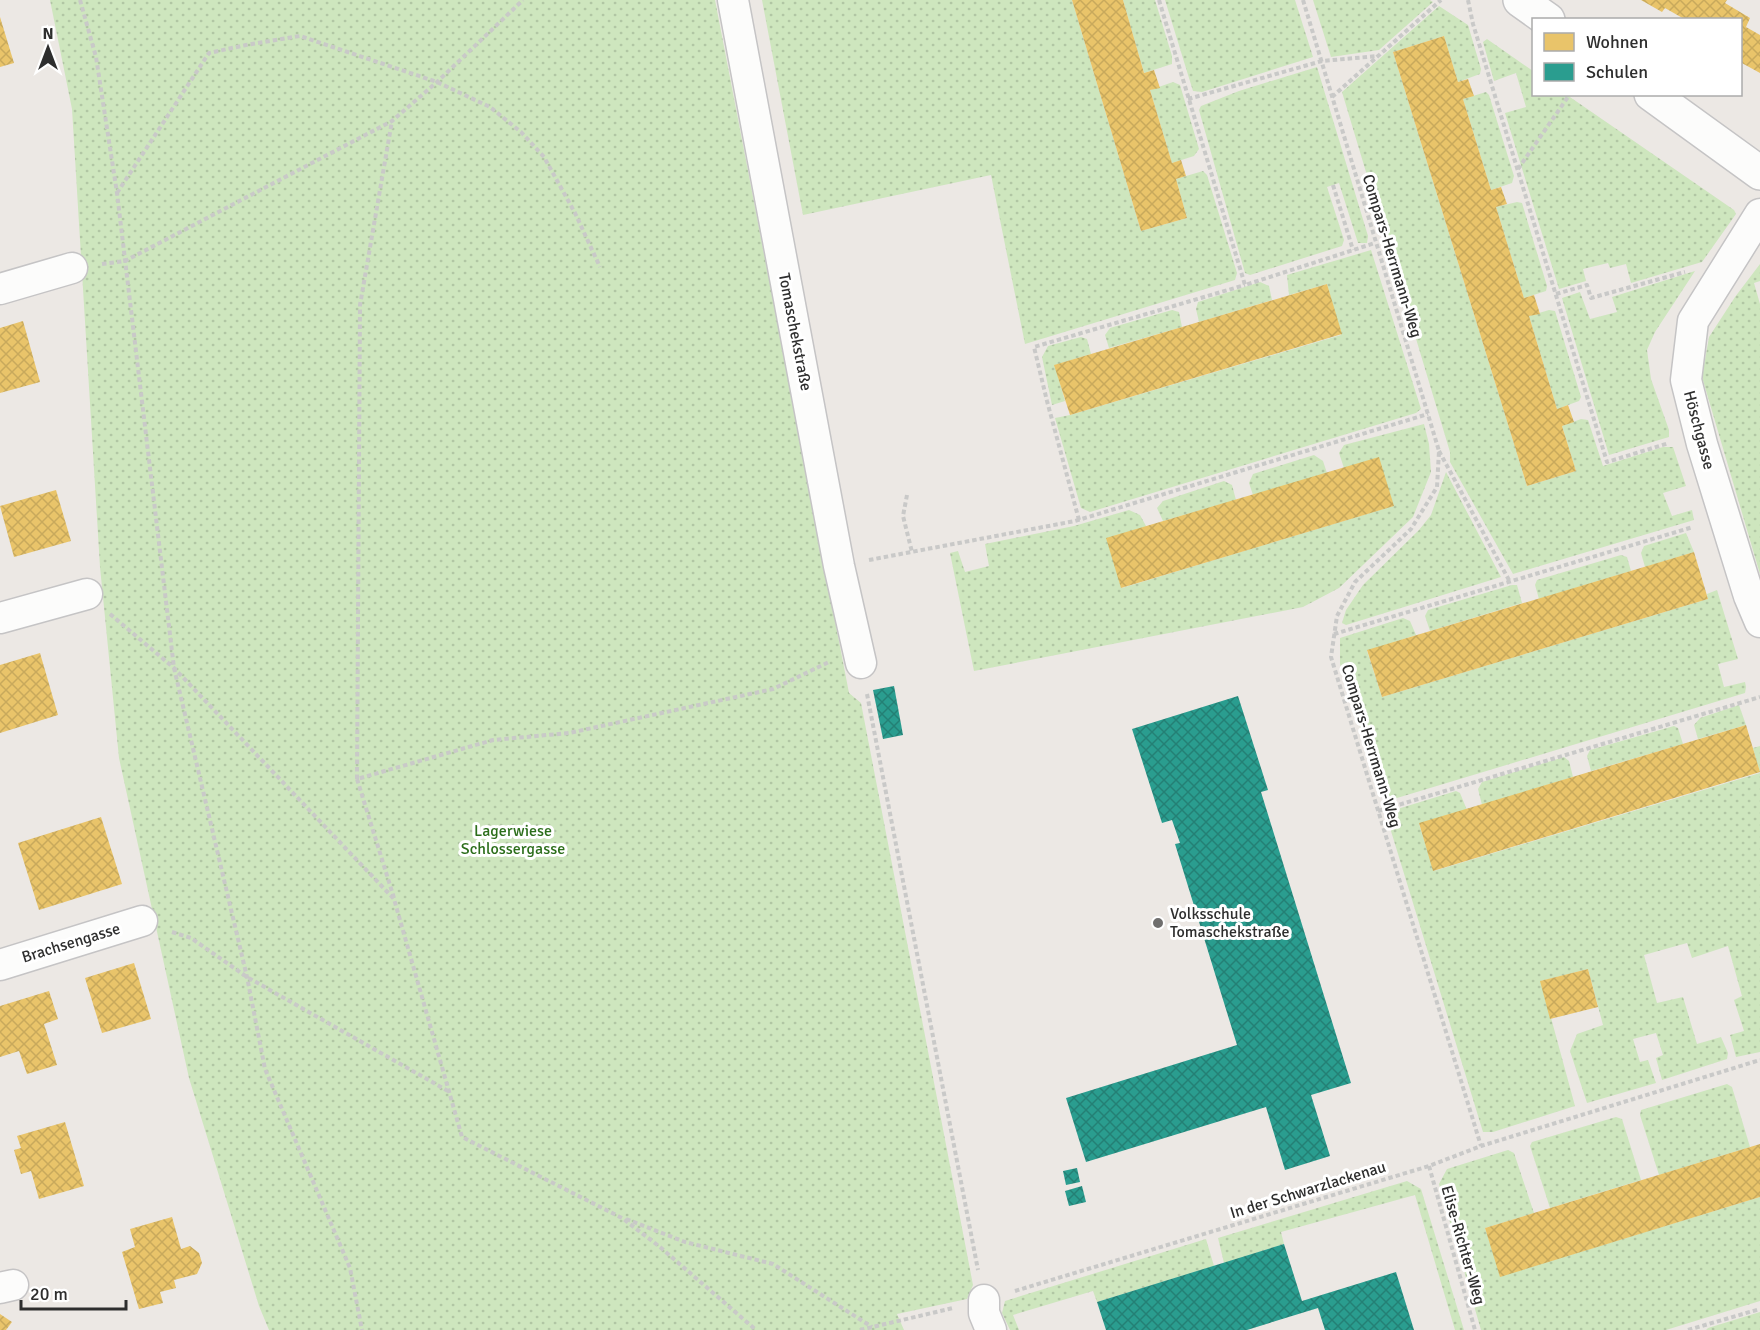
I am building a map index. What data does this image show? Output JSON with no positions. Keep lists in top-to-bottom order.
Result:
{
  "streets": {
    "street": ["Tomaschekstraße", "Höschgasse", "Brachsengasse"],
    "path": ["Compars-Herrmann-Weg", "In der Schwarzlackenau", "Elise-Richter-Weg"]
  },
  "crossings": [
    ["Compars-Herrmann-Weg", "In der Schwarzlackenau"],
    ["In der Schwarzlackenau", "Elise-Richter-Weg"]
  ],
  "parks": ["Lagerwiese Schlossergasse"],
  "places": ["Volksschule Tomaschekstraße"],
  "legend": ["Wohnen", "Schulen"],
  "scale_bar": "20 m",
  "north": "top"
}
